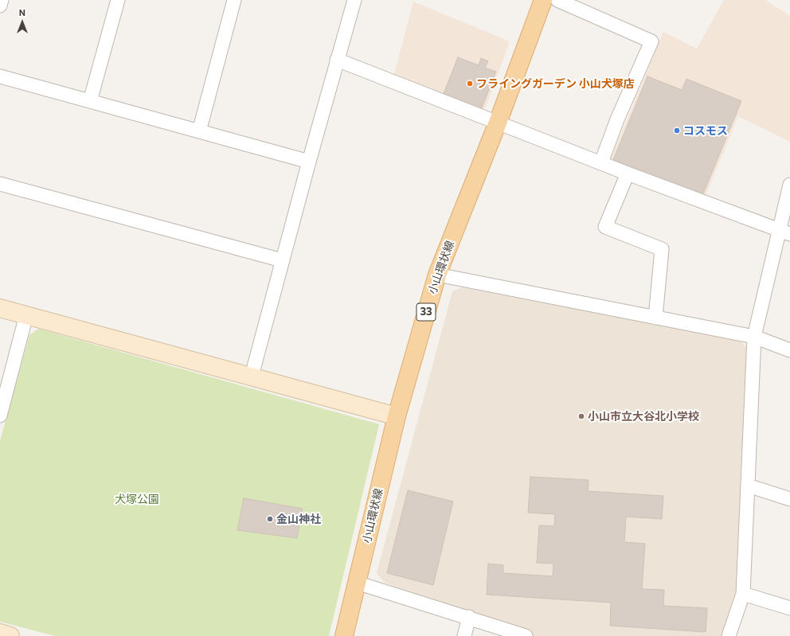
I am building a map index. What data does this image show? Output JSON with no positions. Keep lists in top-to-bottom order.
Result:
{
  "streets": {
    "main road": ["小山環状線", "33"]
  },
  "parks": ["犬塚公園"],
  "places": [
    "フライングガーデン 小山犬塚店",
    "コスモス",
    "小山市立大谷北小学校",
    "金山神社"
  ],
  "north": "top"
}
